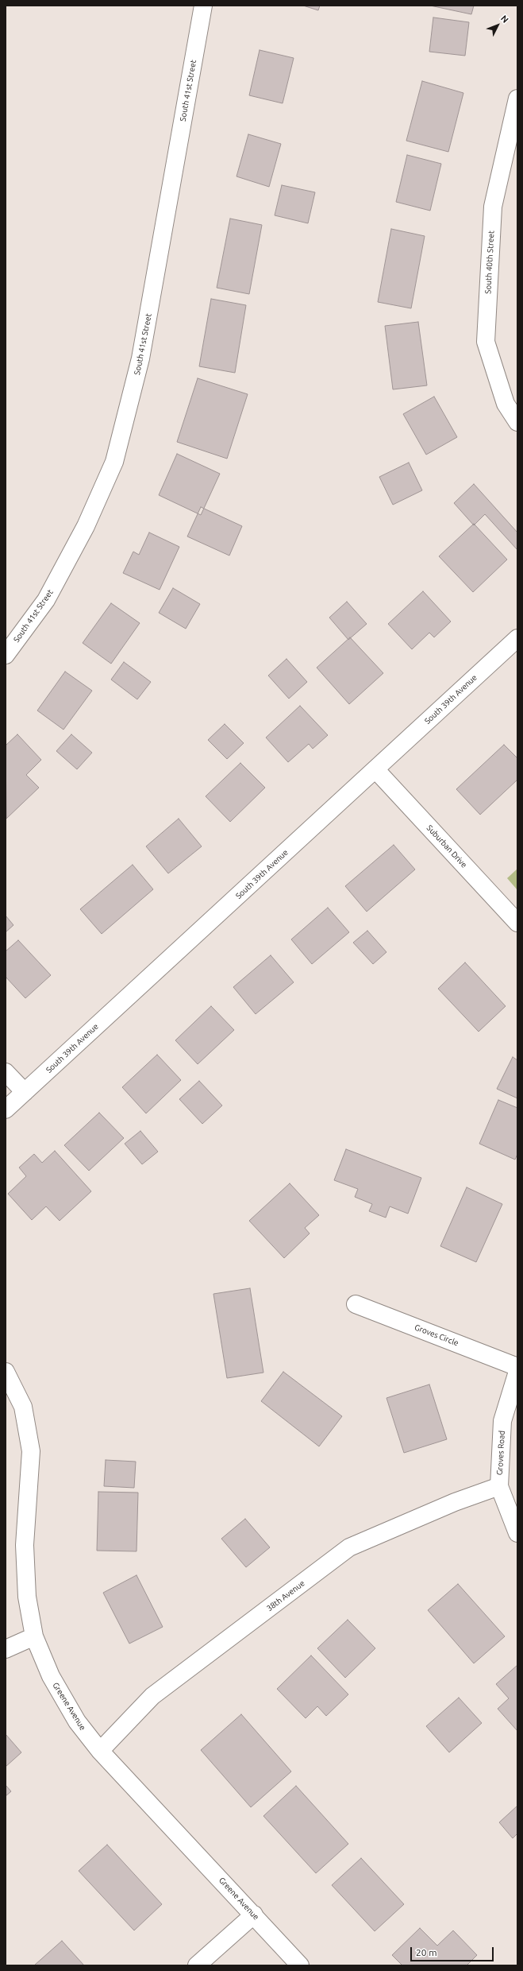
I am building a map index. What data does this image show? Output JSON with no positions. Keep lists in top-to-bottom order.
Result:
{
  "streets": {
    "street": [
      "South 41st Street",
      "South 40th Street",
      "South 39th Avenue",
      "Suburban Drive",
      "Groves Circle",
      "Groves Road",
      "38th Avenue",
      "Greene Avenue"
    ]
  },
  "crossings": [
    ["South 39th Avenue", "Suburban Drive"],
    ["Groves Road", "38th Avenue"],
    ["38th Avenue", "Greene Avenue"]
  ],
  "scale_bar": "20 m",
  "north": "top right"
}
